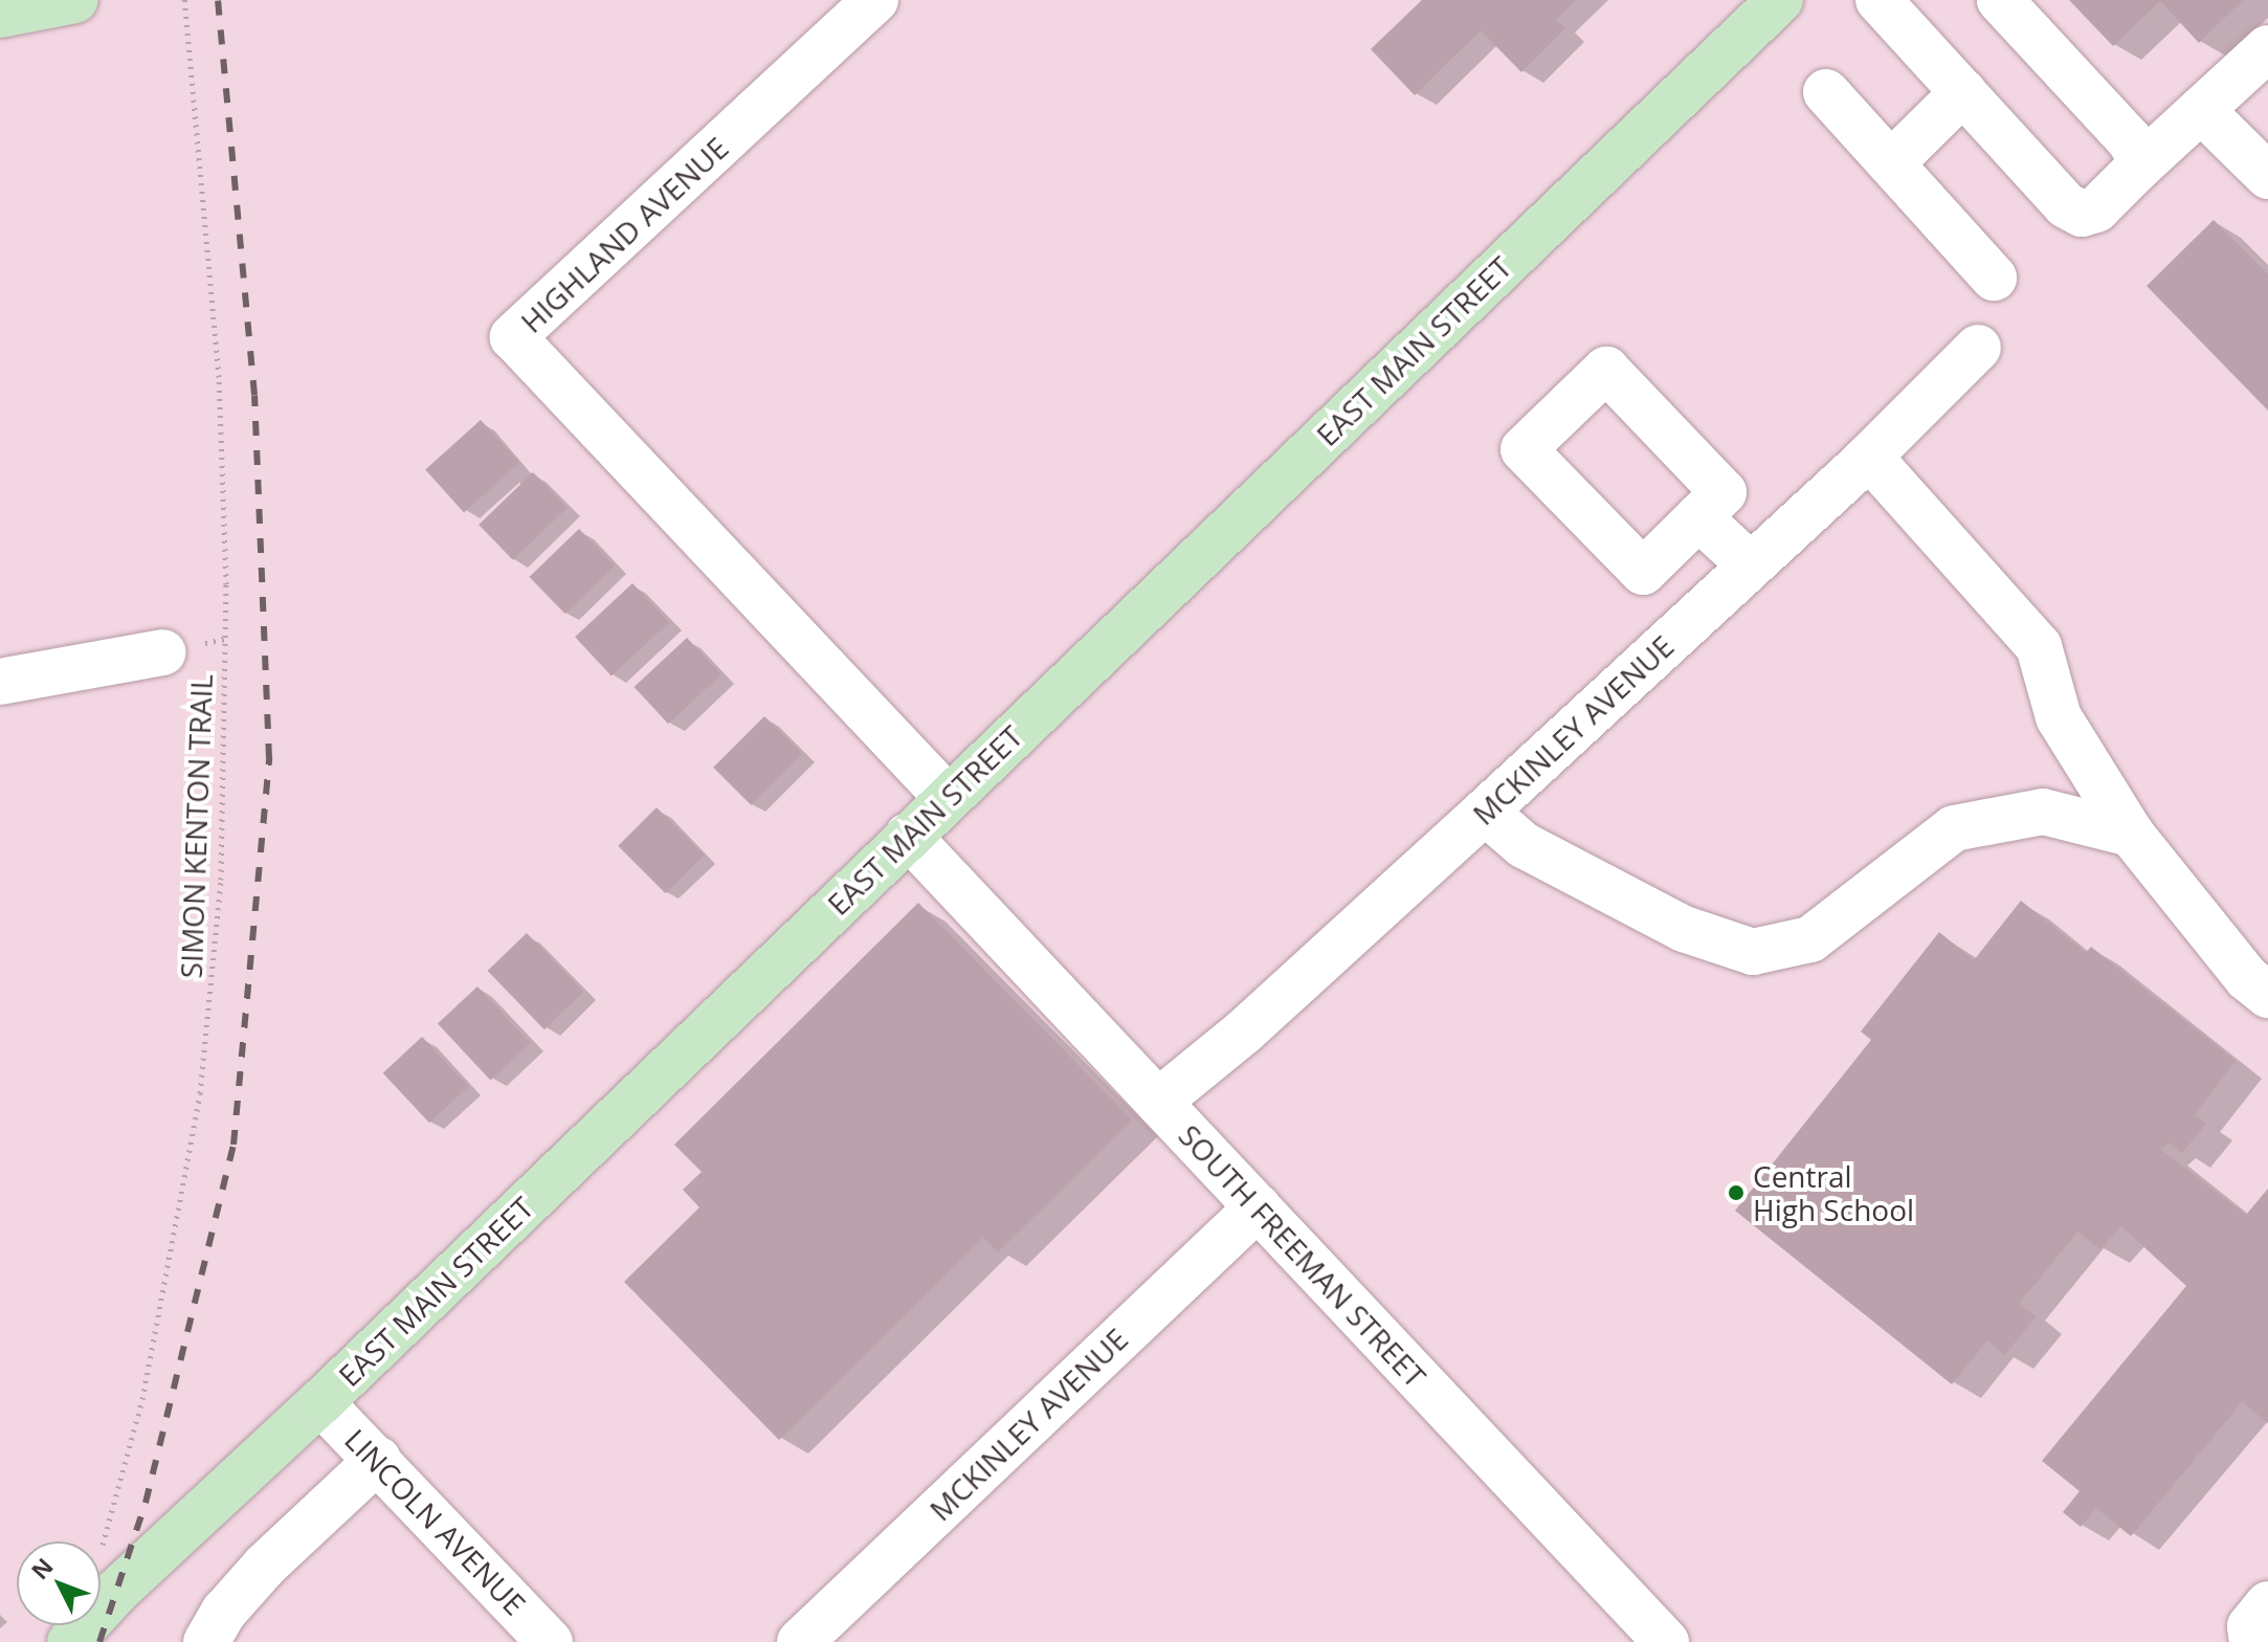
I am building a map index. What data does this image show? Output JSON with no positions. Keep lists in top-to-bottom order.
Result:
{
  "streets": {
    "main road": ["EAST MAIN STREET"],
    "street": [
      "HIGHLAND AVENUE",
      "MCKINLEY AVENUE",
      "SOUTH FREEMAN STREET",
      "LINCOLN AVENUE"
    ],
    "path": ["SIMON KENTON TRAIL"]
  },
  "crossings": [
    ["HIGHLAND AVENUE", "EAST MAIN STREET"],
    ["EAST MAIN STREET", "SOUTH FREEMAN STREET"],
    ["EAST MAIN STREET", "LINCOLN AVENUE"],
    ["MCKINLEY AVENUE", "SOUTH FREEMAN STREET"]
  ],
  "places": ["Central High School"],
  "north": "top left"
}
